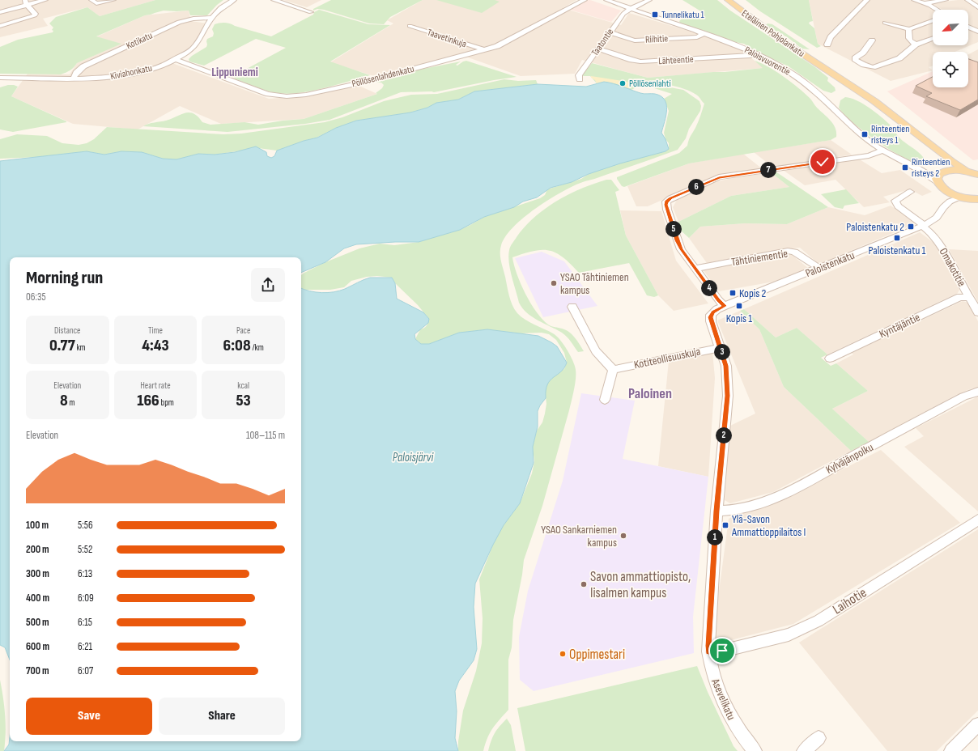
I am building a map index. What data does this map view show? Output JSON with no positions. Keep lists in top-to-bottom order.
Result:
{
  "streets": {
    "main road": ["Eteläinen Pohjolankatu"],
    "street": [
      "Taavetinkuja",
      "Riihitie",
      "Kotikatu",
      "Taatontie",
      "Lähteentie",
      "Paloisvuorentie",
      "Kiviahonkatu",
      "Pöllösenlahdenkatu",
      "Tähtiniementie",
      "Paloistenkatu",
      "Omakotitie",
      "Kyntäjäntie",
      "Kotiteollisuuskuja",
      "Kylväjänpolku",
      "Laihotie",
      "Asevelikatu"
    ]
  },
  "crossings": [
    ["Eteläinen Pohjolankatu", "Paloisvuorentie"],
    ["Taavetinkuja", "Pöllösenlahdenkatu"],
    ["Riihitie", "Taatontie"],
    ["Riihitie", "Paloisvuorentie"],
    ["Kotikatu", "Kiviahonkatu"],
    ["Taatontie", "Lähteentie"],
    ["Taatontie", "Paloisvuorentie"],
    ["Lähteentie", "Paloisvuorentie"],
    ["Kiviahonkatu", "Pöllösenlahdenkatu"],
    ["Tähtiniementie", "Paloistenkatu"],
    ["Paloistenkatu", "Omakotitie"],
    ["Paloistenkatu", "Asevelikatu"],
    ["Omakotitie", "Kyntäjäntie"],
    ["Kotiteollisuuskuja", "Asevelikatu"],
    ["Kylväjänpolku", "Asevelikatu"],
    ["Laihotie", "Asevelikatu"]
  ],
  "districts": ["Lippuniemi", "Paloinen"],
  "water": ["Paloisjärvi"],
  "places": {
    "transit": [
      "Tunnelikatu 1",
      "Rinteentien risteys 1",
      "Rinteentien risteys 2",
      "Paloistenkatu 2",
      "Paloistenkatu 1",
      "Kopis 2",
      "Kopis 1",
      "Ylä-Savon Ammattioppilaitos I"
    ],
    "other": [
      "Pöllösenlahti",
      "YSAO Tähtiniemen kampus",
      "YSAO Sankarniemen kampus",
      "Savon ammattiopisto, Iisalmen kampus",
      "Oppimestari"
    ]
  },
  "north": "bottom left",
  "page": {
    "pins": [
      "7",
      "6",
      "5",
      "4",
      "3",
      "2",
      "1"
    ],
    "heading": ["Morning run", "06:35"],
    "stats": [
      ["Distance", "0.77 km"],
      ["Time", "4:43"],
      ["Pace", "6:08 /km"],
      ["Elevation", "8 m"],
      ["Heart rate", "166 bpm"],
      ["kcal", "53"]
    ],
    "chart": ["Elevation", "108–115 m"],
    "list": [
      {
        "name": "100 m",
        "note": "5:56"
      },
      {
        "name": "200 m",
        "note": "5:52"
      },
      {
        "name": "300 m",
        "note": "6:13"
      },
      {
        "name": "400 m",
        "note": "6:09"
      },
      {
        "name": "500 m",
        "note": "6:15"
      },
      {
        "name": "600 m",
        "note": "6:21"
      },
      {
        "name": "700 m",
        "note": "6:07"
      }
    ],
    "buttons": ["Save", "Share"]
  }
}
